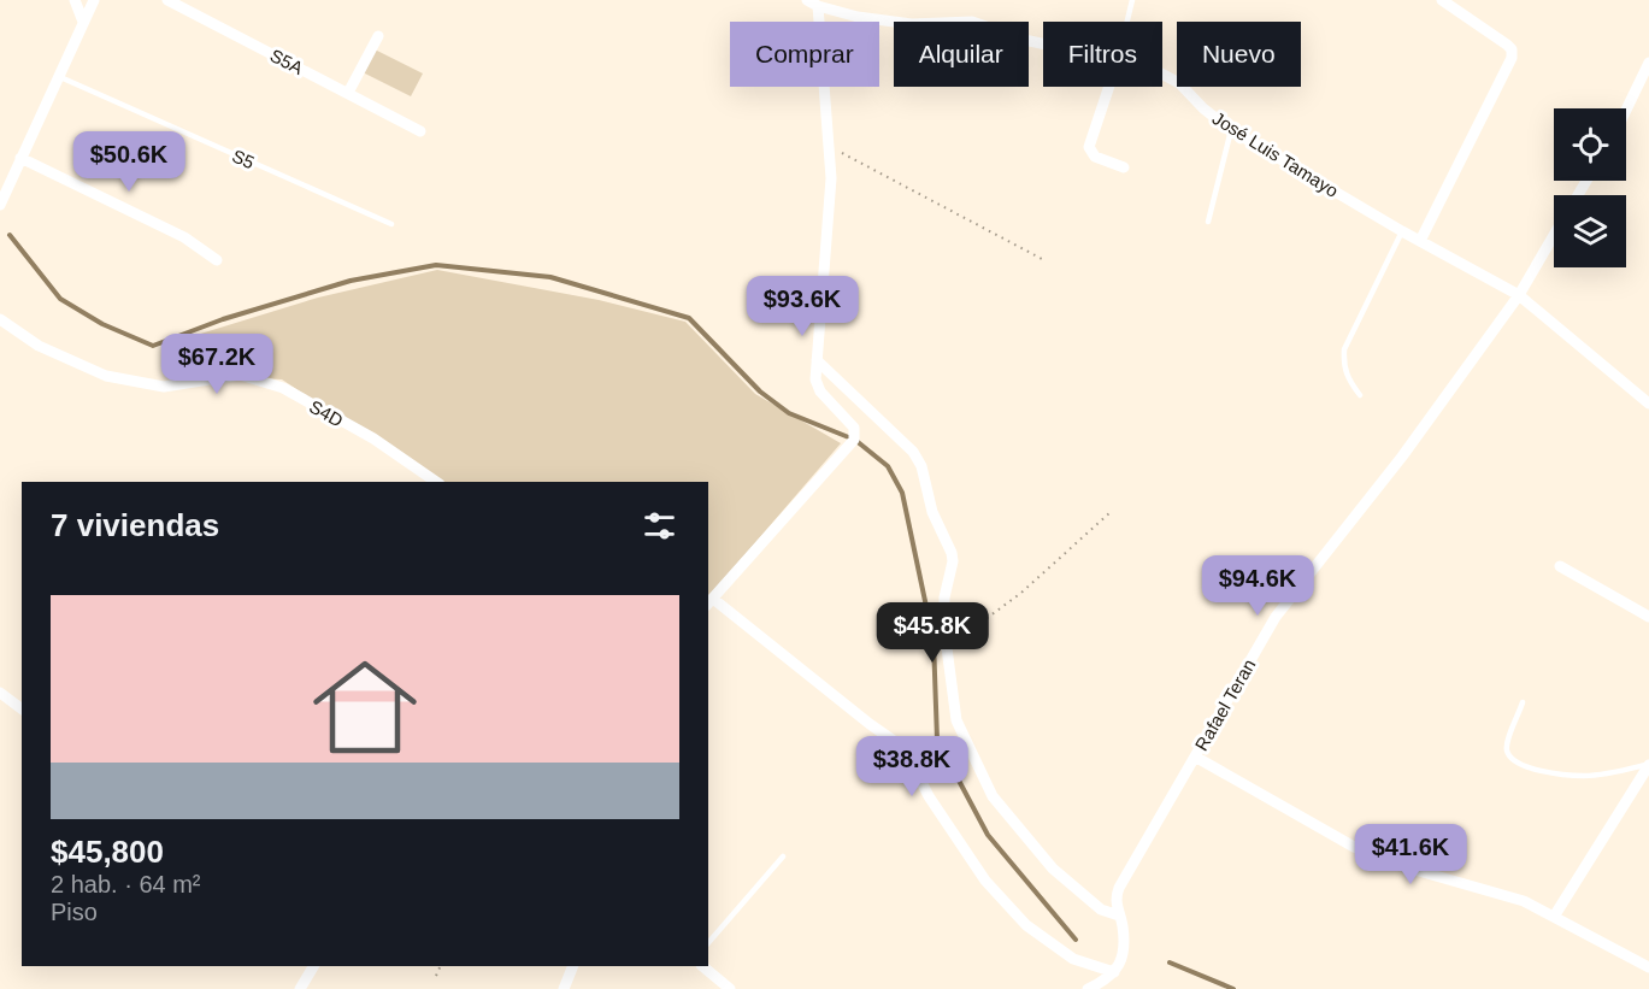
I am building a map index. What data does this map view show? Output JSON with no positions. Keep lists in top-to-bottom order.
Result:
{
  "streets": {
    "street": [
      "S5A",
      "José Luis Tamayo",
      "S4D",
      "Rafael Teran"
    ],
    "lane": ["S5"]
  },
  "crossings": [
    ["José Luis Tamayo", "Rafael Teran"]
  ],
  "page": {
    "chip": [
      "Comprar",
      "Alquilar",
      "Filtros",
      "Nuevo"
    ],
    "price": [
      "$50.6K",
      "$93.6K",
      "$67.2K",
      "$94.6K",
      "$45.8K",
      "$38.8K",
      "$41.6K"
    ],
    "heading": "7 viviendas",
    "list": [
      {
        "name": "$45,800",
        "note": "2 hab. · 64 m² · Piso"
      }
    ]
  }
}
